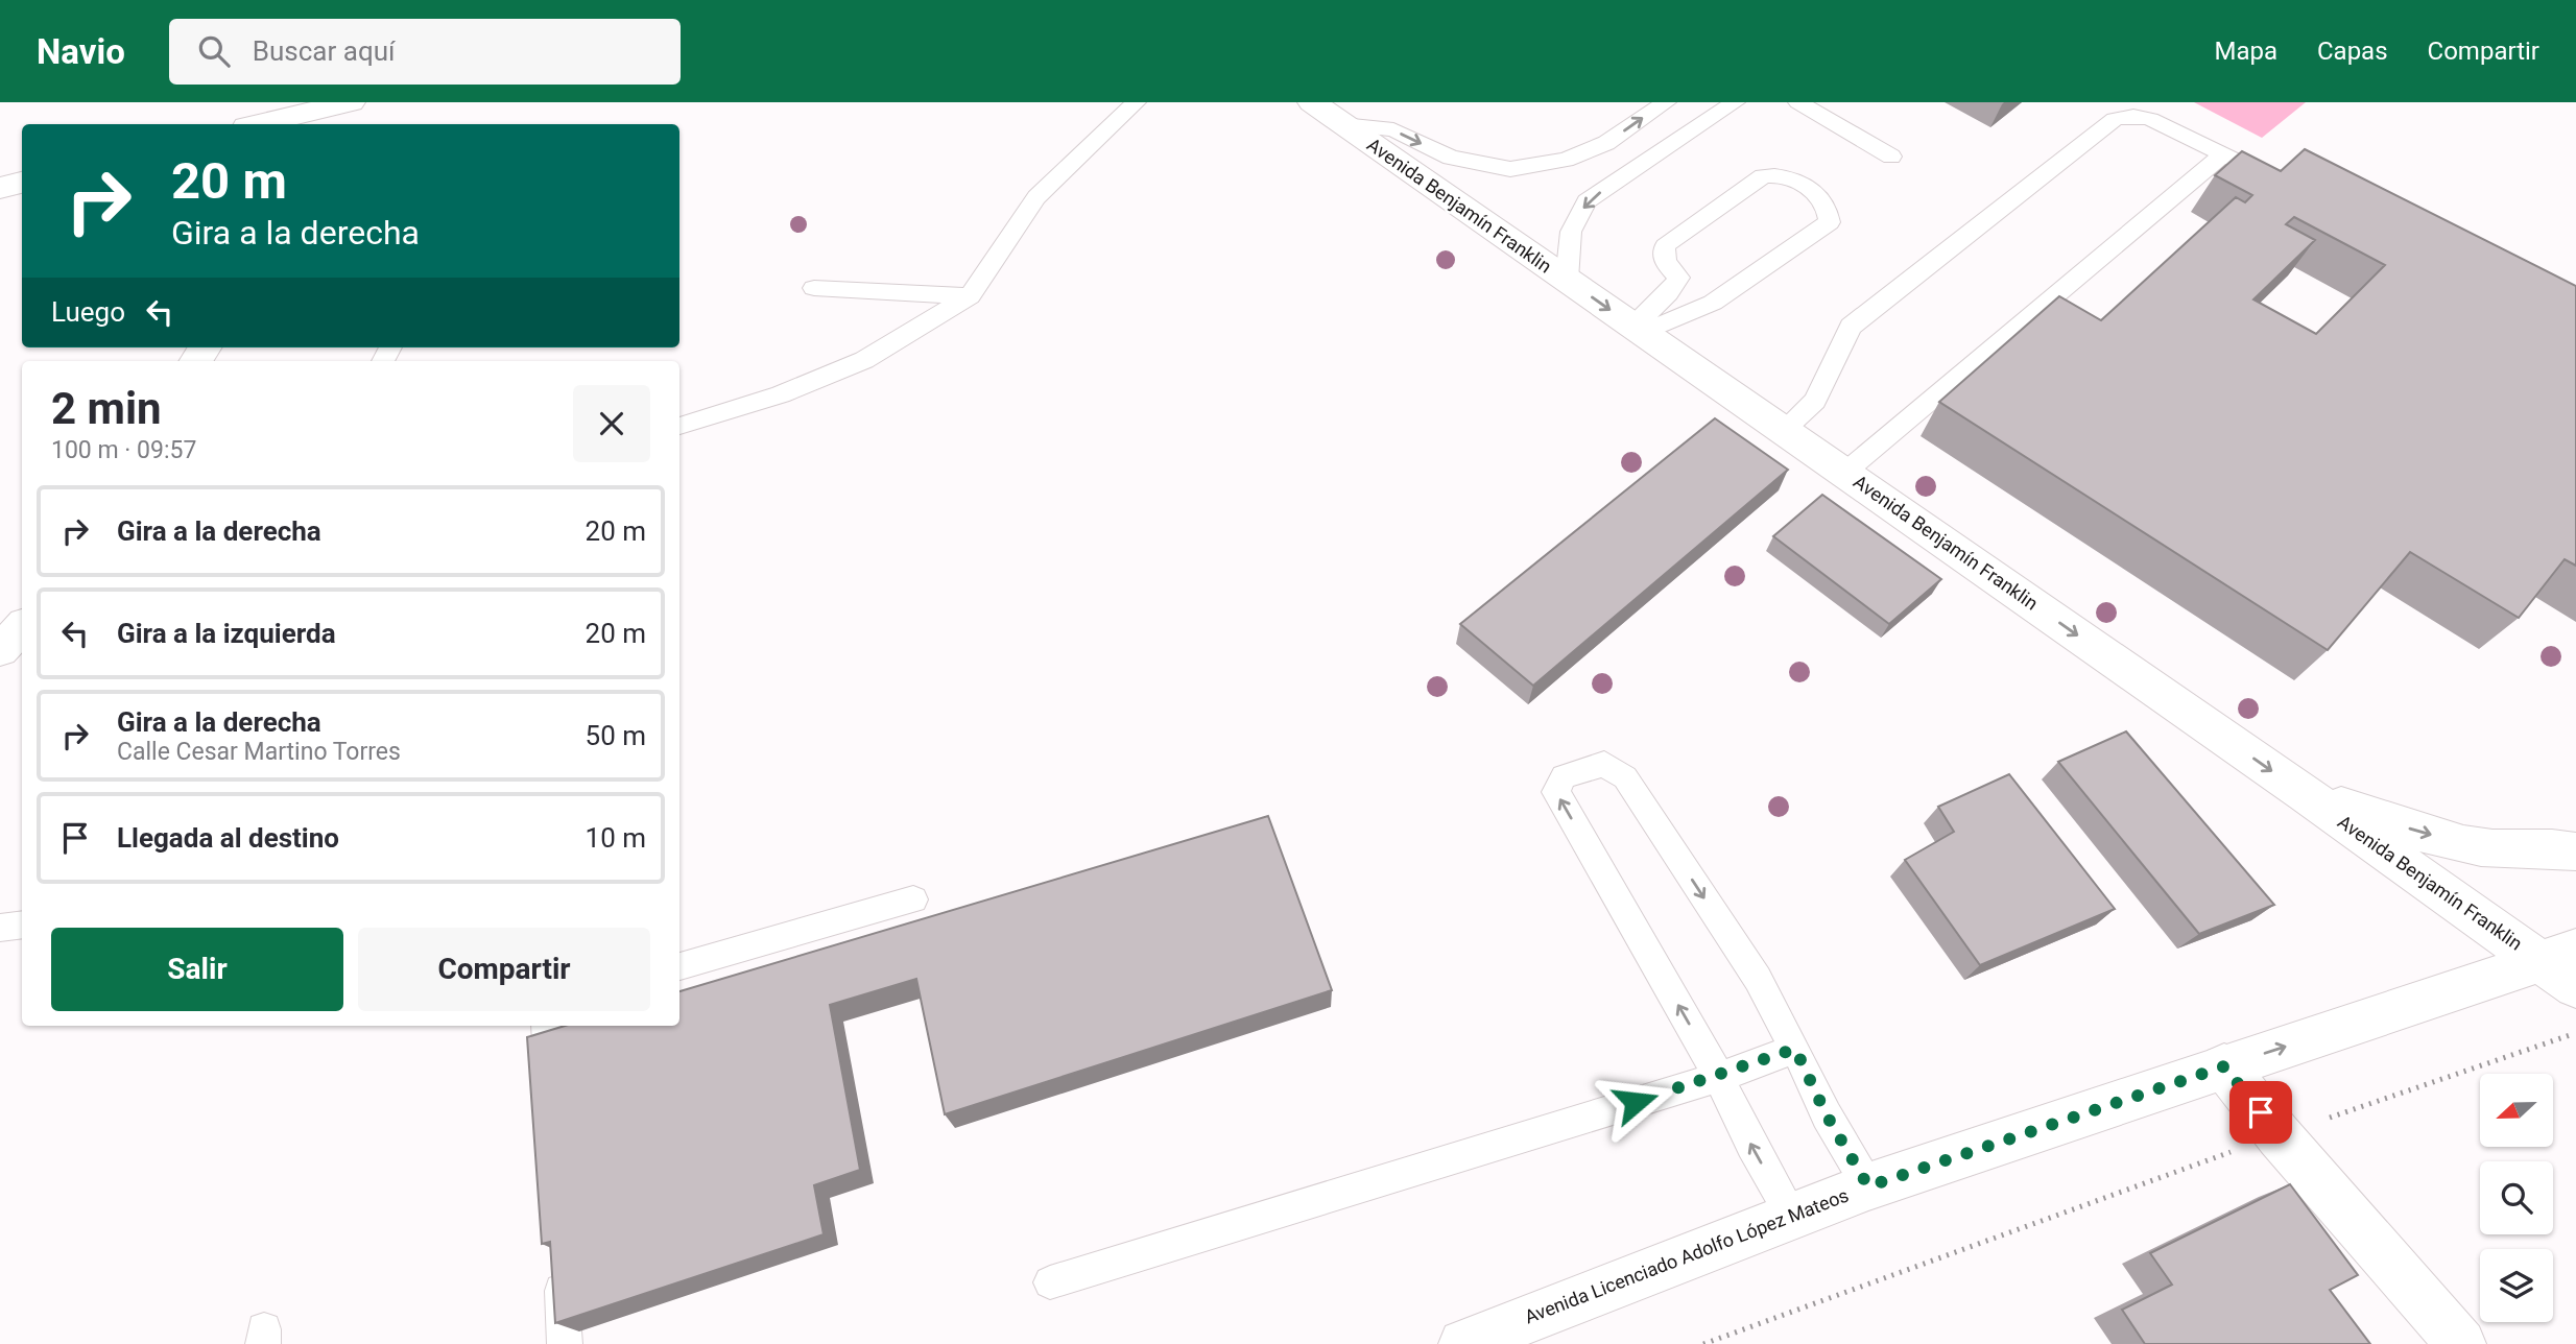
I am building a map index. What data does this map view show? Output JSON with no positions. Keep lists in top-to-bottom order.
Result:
{
  "streets": {
    "main road": ["Avenida Benjamín Franklin", "Avenida Licenciado Adolfo López Mateos"]
  },
  "crossings": [
    ["Avenida Benjamín Franklin", "Avenida Licenciado Adolfo López Mateos"]
  ],
  "one_way": ["Avenida Benjamín Franklin"],
  "north": "left",
  "page": {
    "header": "Navio",
    "search": "Buscar aquí",
    "nav": ["Mapa", "Capas", "Compartir"],
    "turn": ["20 m", "Gira a la derecha"],
    "then": "Luego",
    "heading": ["2 min", "100 m · 09:57"],
    "list": [
      {
        "name": "Gira a la derecha",
        "value": "20 m"
      },
      {
        "name": "Gira a la izquierda",
        "value": "20 m"
      },
      {
        "name": "Gira a la derecha",
        "note": "Calle Cesar Martino Torres",
        "value": "50 m"
      },
      {
        "name": "Llegada al destino",
        "value": "10 m"
      }
    ],
    "buttons": ["Salir", "Compartir"]
  }
}
